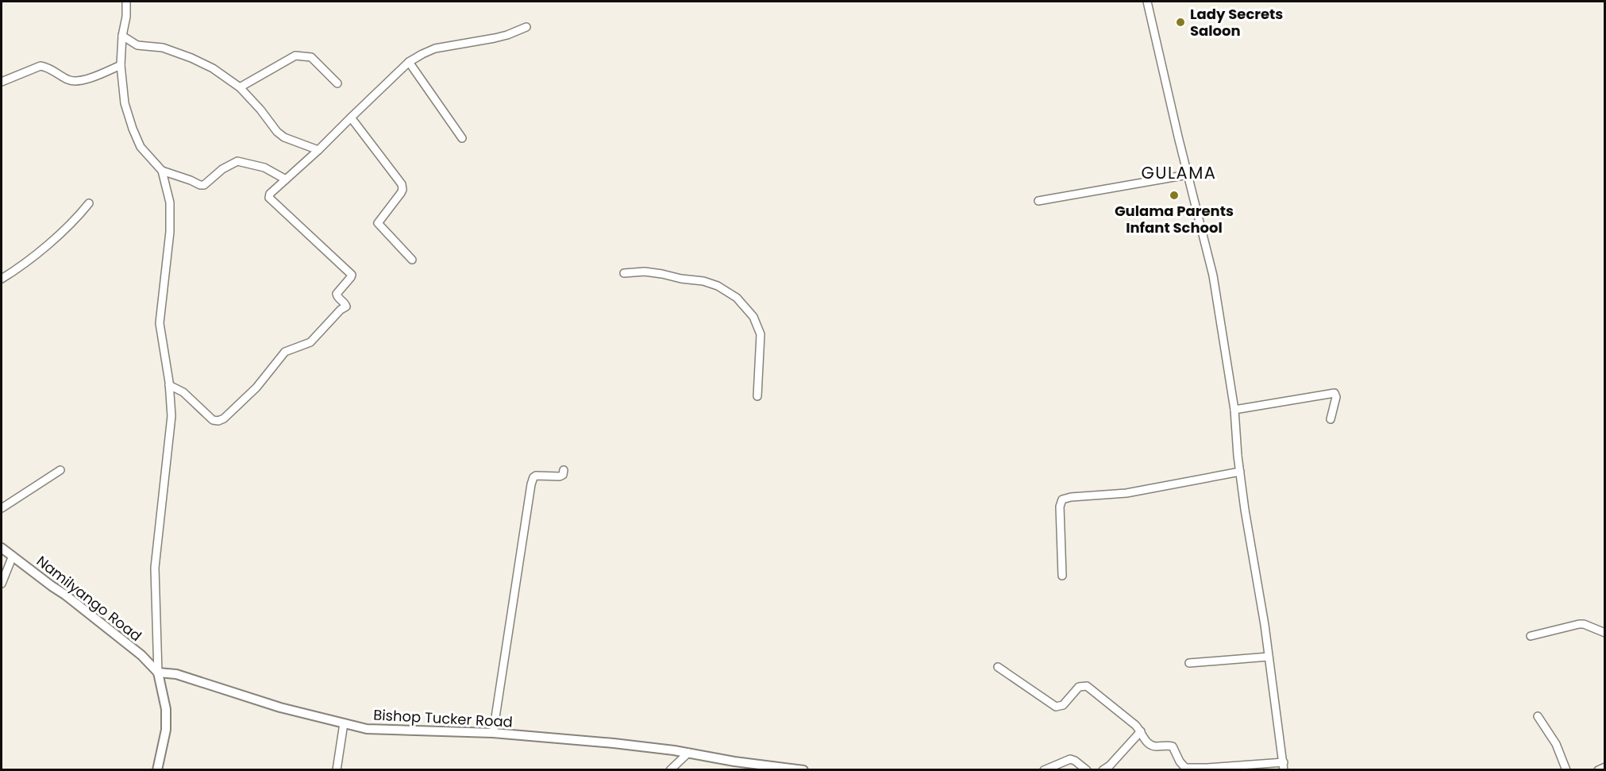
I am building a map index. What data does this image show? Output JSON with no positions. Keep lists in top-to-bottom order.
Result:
{
  "streets": {
    "main road": ["Namilyango Road", "Bishop Tucker Road"]
  },
  "crossings": [
    ["Namilyango Road", "Bishop Tucker Road"]
  ],
  "districts": ["GULAMA"],
  "places": ["Lady Secrets Saloon", "Gulama Parents Infant School"]
}
